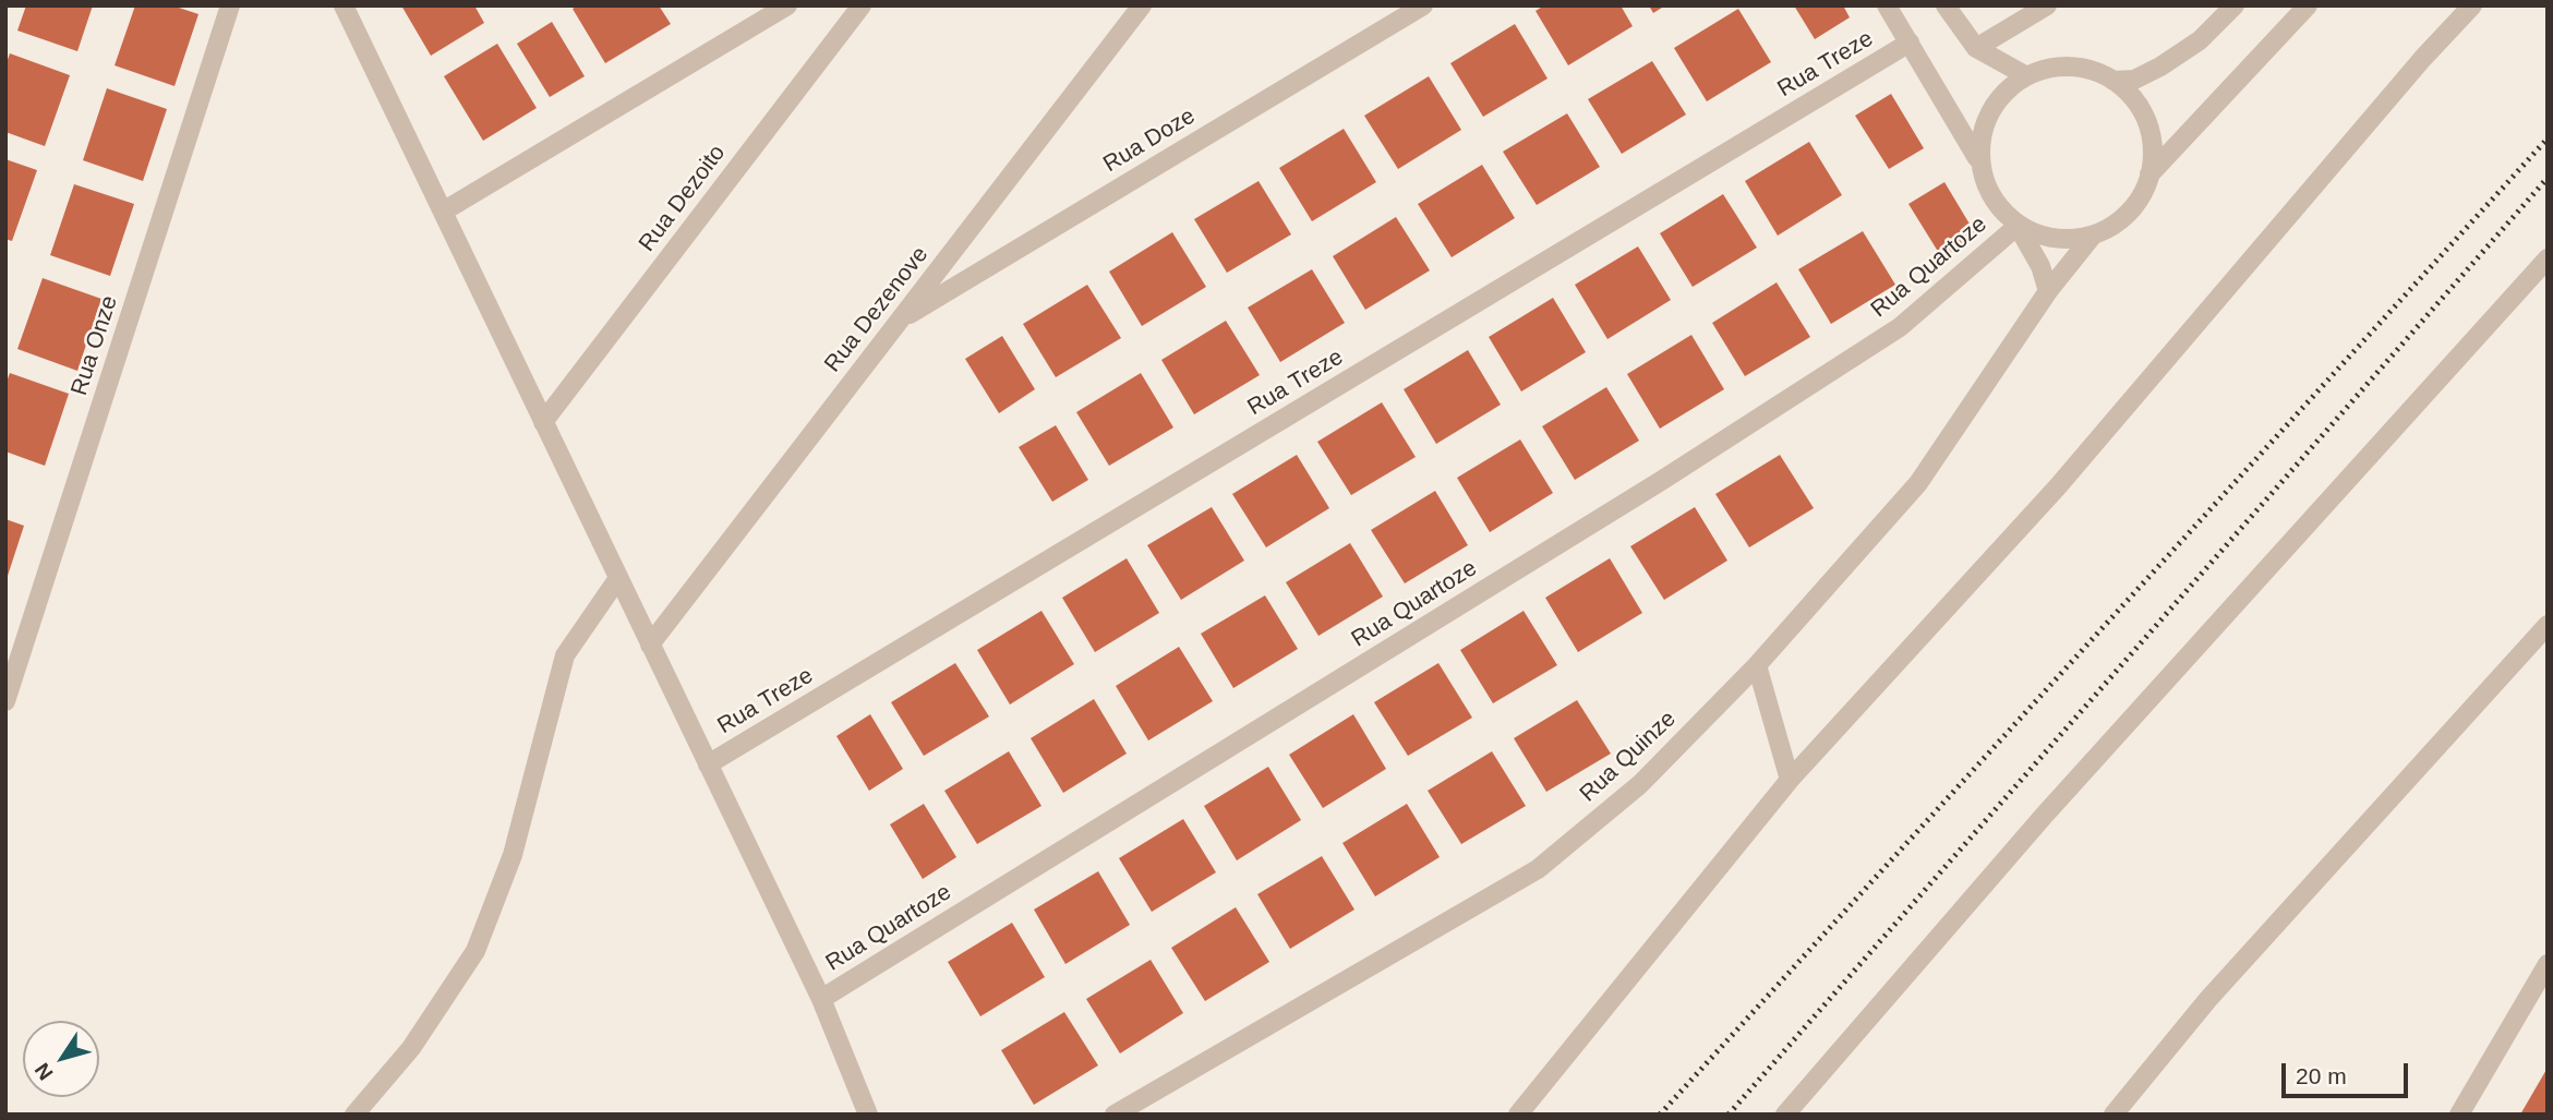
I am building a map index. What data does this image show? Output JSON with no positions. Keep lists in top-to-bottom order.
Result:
{
  "streets": {
    "street": [
      "Rua Treze",
      "Rua Doze",
      "Rua Dezoito",
      "Rua Quartoze",
      "Rua Dezenove",
      "Rua Onze",
      "Rua Quinze"
    ]
  },
  "crossings": [
    ["Rua Doze", "Rua Dezenove"],
    ["Rua Quartoze", "Rua Quinze"]
  ],
  "scale_bar": "20 m",
  "north": "bottom left"
}
